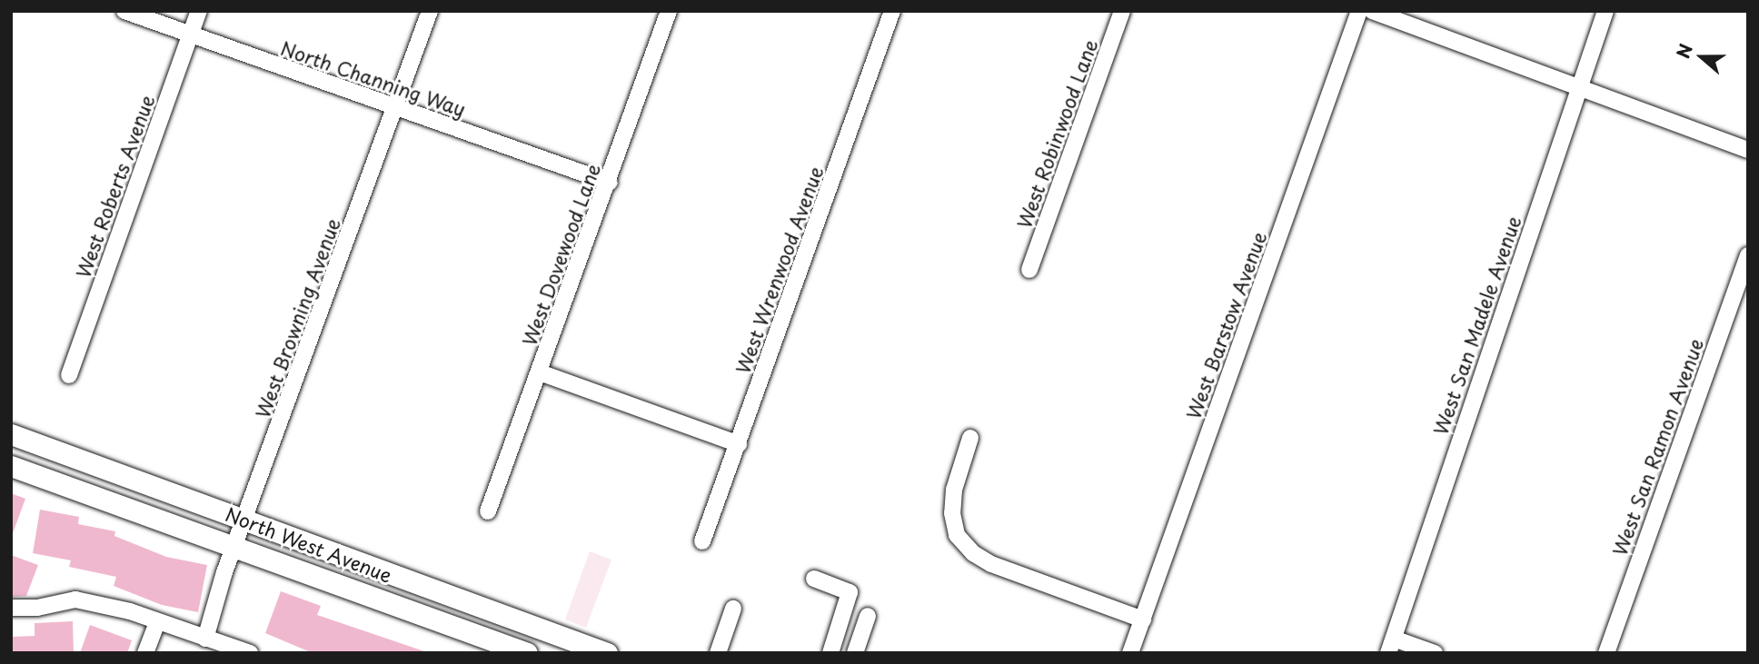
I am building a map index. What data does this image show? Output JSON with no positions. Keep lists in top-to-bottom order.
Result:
{
  "streets": {
    "main road": ["North West Avenue"],
    "street": [
      "North Channing Way",
      "West Robinwood Lane",
      "West Roberts Avenue",
      "West Dovewood Lane",
      "West Wrenwood Avenue",
      "West Browning Avenue",
      "West Barstow Avenue",
      "West San Madele Avenue",
      "West San Ramon Avenue"
    ]
  },
  "crossings": [
    ["North Channing Way", "West Roberts Avenue"],
    ["North Channing Way", "West Dovewood Lane"],
    ["North Channing Way", "West Browning Avenue"],
    ["West Browning Avenue", "North West Avenue"]
  ],
  "north": "left"
}
